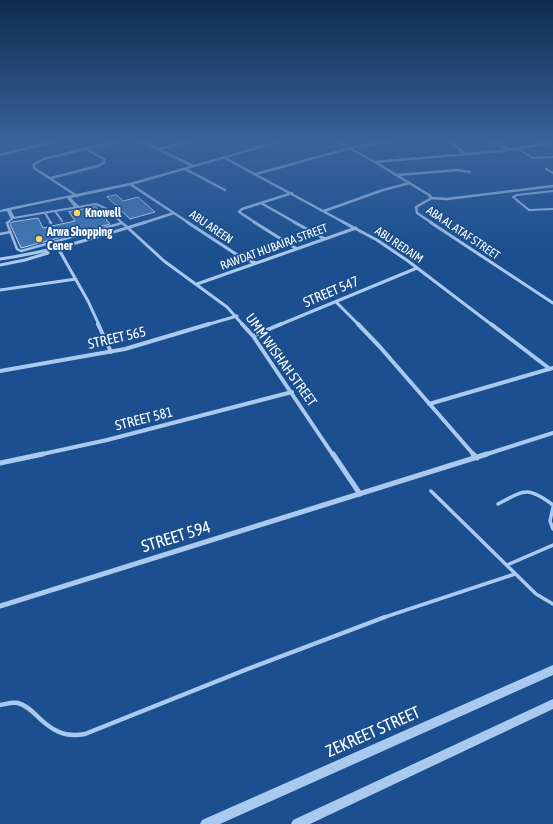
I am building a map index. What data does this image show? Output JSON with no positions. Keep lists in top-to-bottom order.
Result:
{
  "streets": {
    "street": [
      "ABU AREEN",
      "ABA AL ATAF STREET",
      "ABU REDAIM",
      "RAWDAT HUBAIRA STREET",
      "STREET 547",
      "STREET 565",
      "UMM WISHAH STREET",
      "STREET 581",
      "STREET 594",
      "ZEKREET STREET"
    ]
  },
  "crossings": [
    ["ABU AREEN", "RAWDAT HUBAIRA STREET"],
    ["ABU REDAIM", "RAWDAT HUBAIRA STREET"],
    ["ABU REDAIM", "STREET 547"],
    ["RAWDAT HUBAIRA STREET", "UMM WISHAH STREET"],
    ["STREET 547", "UMM WISHAH STREET"],
    ["STREET 565", "UMM WISHAH STREET"],
    ["UMM WISHAH STREET", "STREET 581"],
    ["UMM WISHAH STREET", "STREET 594"]
  ],
  "places": ["Knowell", "Arwa Shopping Cener"]
}
